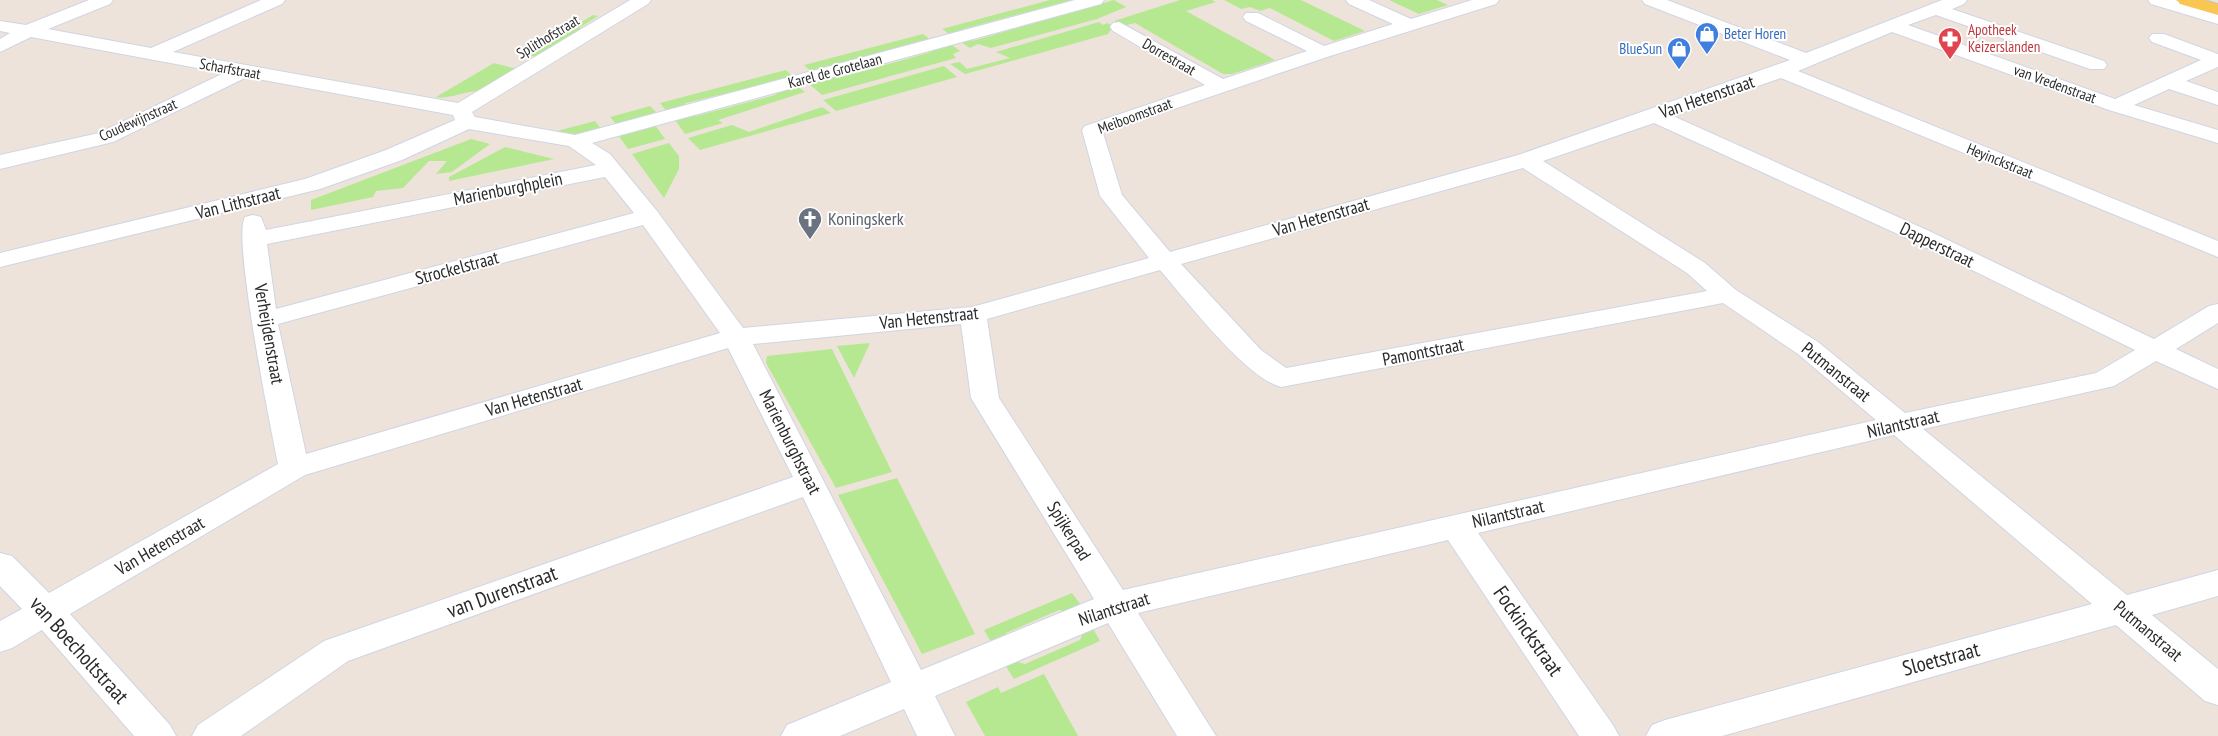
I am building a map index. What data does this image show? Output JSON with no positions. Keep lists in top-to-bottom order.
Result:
{
  "streets": {
    "street": [
      "Splithofstraat",
      "Dorrestraat",
      "Scharfstraat",
      "Karel de Grotelaan",
      "van Vredenstraat",
      "Van Hetenstraat",
      "Meiboomstraat",
      "Coudewijnstraat",
      "Heyinckstraat",
      "Marienburghplein",
      "Van Lithstraat",
      "Dapperstraat",
      "Strockelstraat",
      "Verheijdenstraat",
      "Pamontstraat",
      "Putmanstraat",
      "Nilantstraat",
      "Marienburghstraat",
      "Spijkerpad",
      "van Durenstraat",
      "Fockinckstraat",
      "van Boecholtstraat",
      "Sloetstraat"
    ]
  },
  "crossings": [
    ["Splithofstraat", "Scharfstraat"],
    ["Splithofstraat", "Van Lithstraat"],
    ["Dorrestraat", "Meiboomstraat"],
    ["Scharfstraat", "Coudewijnstraat"],
    ["Scharfstraat", "Van Lithstraat"],
    ["van Vredenstraat", "Van Hetenstraat"],
    ["Van Hetenstraat", "Meiboomstraat"],
    ["Van Hetenstraat", "Heyinckstraat"],
    ["Van Hetenstraat", "Dapperstraat"],
    ["Van Hetenstraat", "Verheijdenstraat"],
    ["Van Hetenstraat", "Pamontstraat"],
    ["Van Hetenstraat", "Putmanstraat"],
    ["Van Hetenstraat", "Marienburghstraat"],
    ["Van Hetenstraat", "Spijkerpad"],
    ["Van Hetenstraat", "van Boecholtstraat"],
    ["Meiboomstraat", "Pamontstraat"],
    ["Marienburghplein", "Verheijdenstraat"],
    ["Marienburghplein", "Marienburghstraat"],
    ["Van Lithstraat", "Verheijdenstraat"],
    ["Dapperstraat", "Nilantstraat"],
    ["Strockelstraat", "Verheijdenstraat"],
    ["Strockelstraat", "Marienburghstraat"],
    ["Pamontstraat", "Putmanstraat"],
    ["Putmanstraat", "Nilantstraat"],
    ["Putmanstraat", "Sloetstraat"],
    ["Nilantstraat", "Marienburghstraat"],
    ["Nilantstraat", "Spijkerpad"],
    ["Nilantstraat", "Fockinckstraat"],
    ["Marienburghstraat", "van Durenstraat"]
  ],
  "places": {
    "shop": ["Beter Horen", "BlueSun"],
    "pharmacy": ["Apotheek Keizerslanden"],
    "church": ["Koningskerk"]
  }
}
